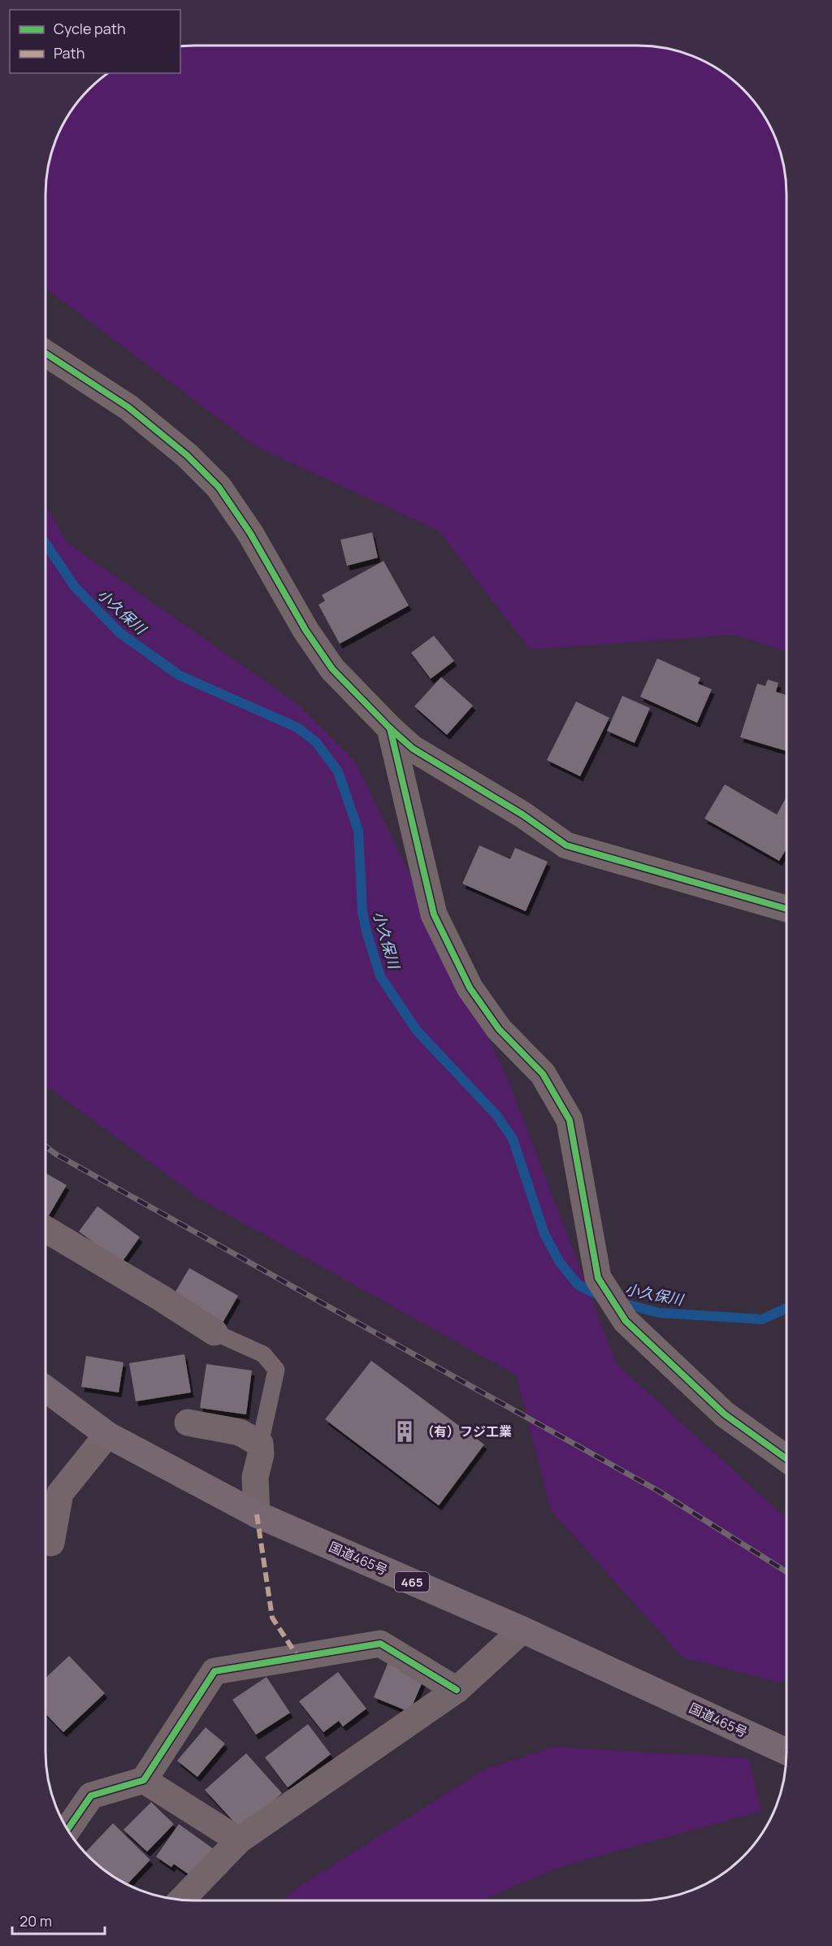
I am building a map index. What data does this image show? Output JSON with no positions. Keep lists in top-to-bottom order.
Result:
{
  "streets": {
    "highway": ["国道465号", "465"]
  },
  "water": ["小久保川"],
  "places": {
    "building": ["（有）フジ工業"]
  },
  "legend": ["Cycle path", "Path"],
  "scale_bar": "20 m"
}
